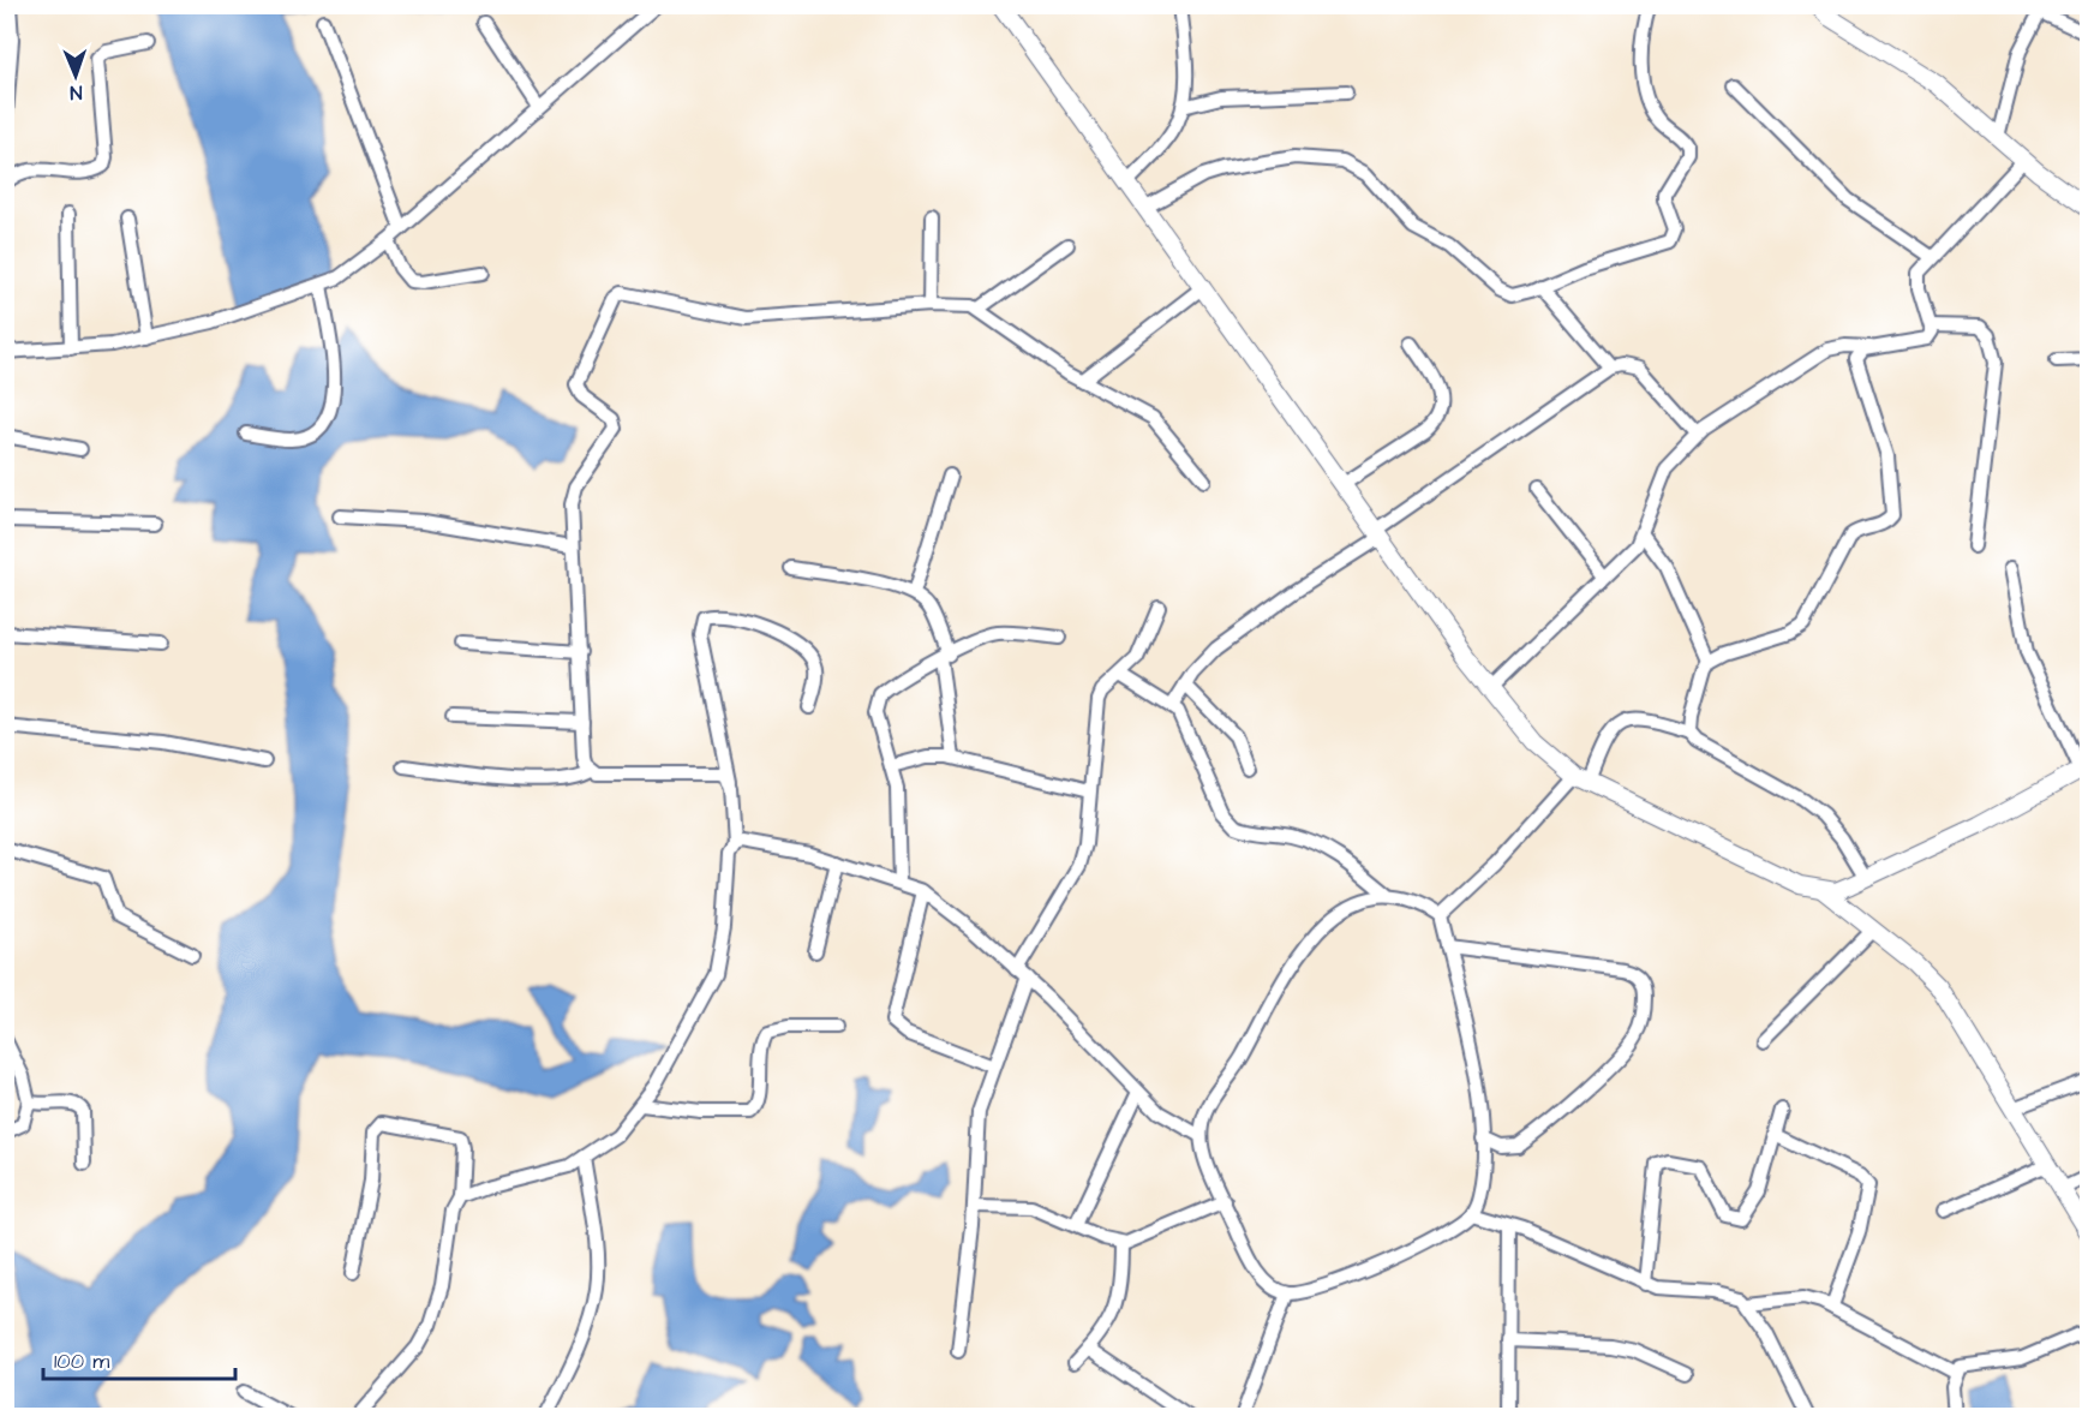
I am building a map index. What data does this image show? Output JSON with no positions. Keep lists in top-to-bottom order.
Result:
{
  "scale_bar": "100 m",
  "north": "bottom"
}
